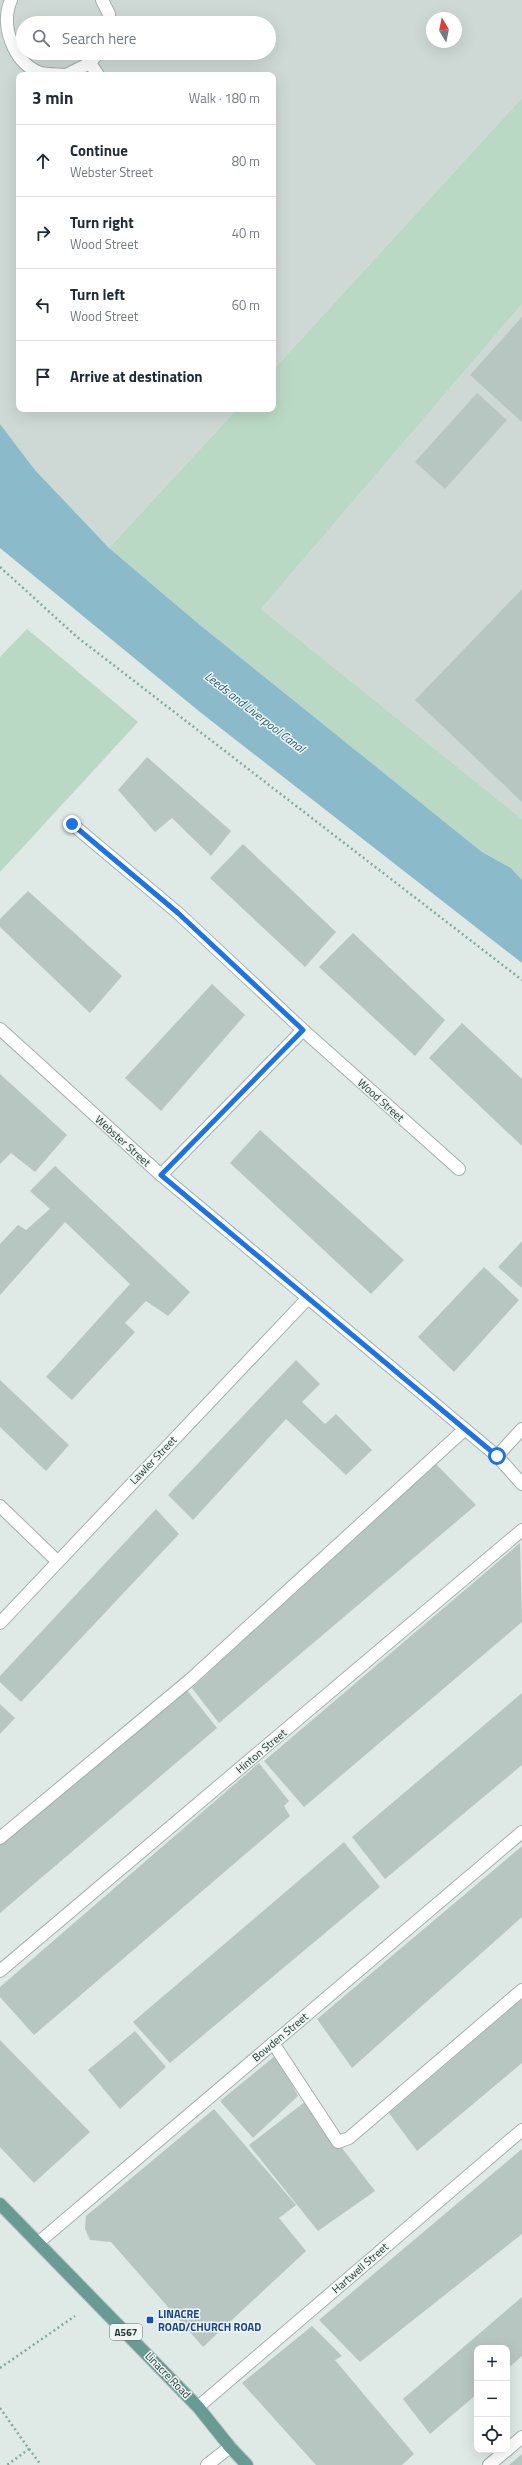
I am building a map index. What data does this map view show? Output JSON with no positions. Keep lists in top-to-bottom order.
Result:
{
  "streets": {
    "main road": ["A567", "Linacre Road"],
    "street": [
      "Wood Street",
      "Webster Street",
      "Lawler Street",
      "Hinton Street",
      "Bowden Street",
      "Hartwell Street"
    ]
  },
  "crossings": [
    ["Webster Street", "Lawler Street"],
    ["Bowden Street", "Linacre Road"],
    ["Hartwell Street", "Linacre Road"]
  ],
  "water": ["Leeds and Liverpool Canal"],
  "places": {
    "transit": ["LINACRE ROAD/CHURCH ROAD"]
  },
  "north": "top",
  "page": {
    "search": "Search here",
    "heading": ["3 min", "Walk · 180 m"],
    "list": [
      ["Continue", "Webster Street", "80 m"],
      ["Turn right", "Wood Street", "40 m"],
      ["Turn left", "Wood Street", "60 m"],
      "Arrive at destination"
    ],
    "map_buttons": ["+", "−"]
  }
}
